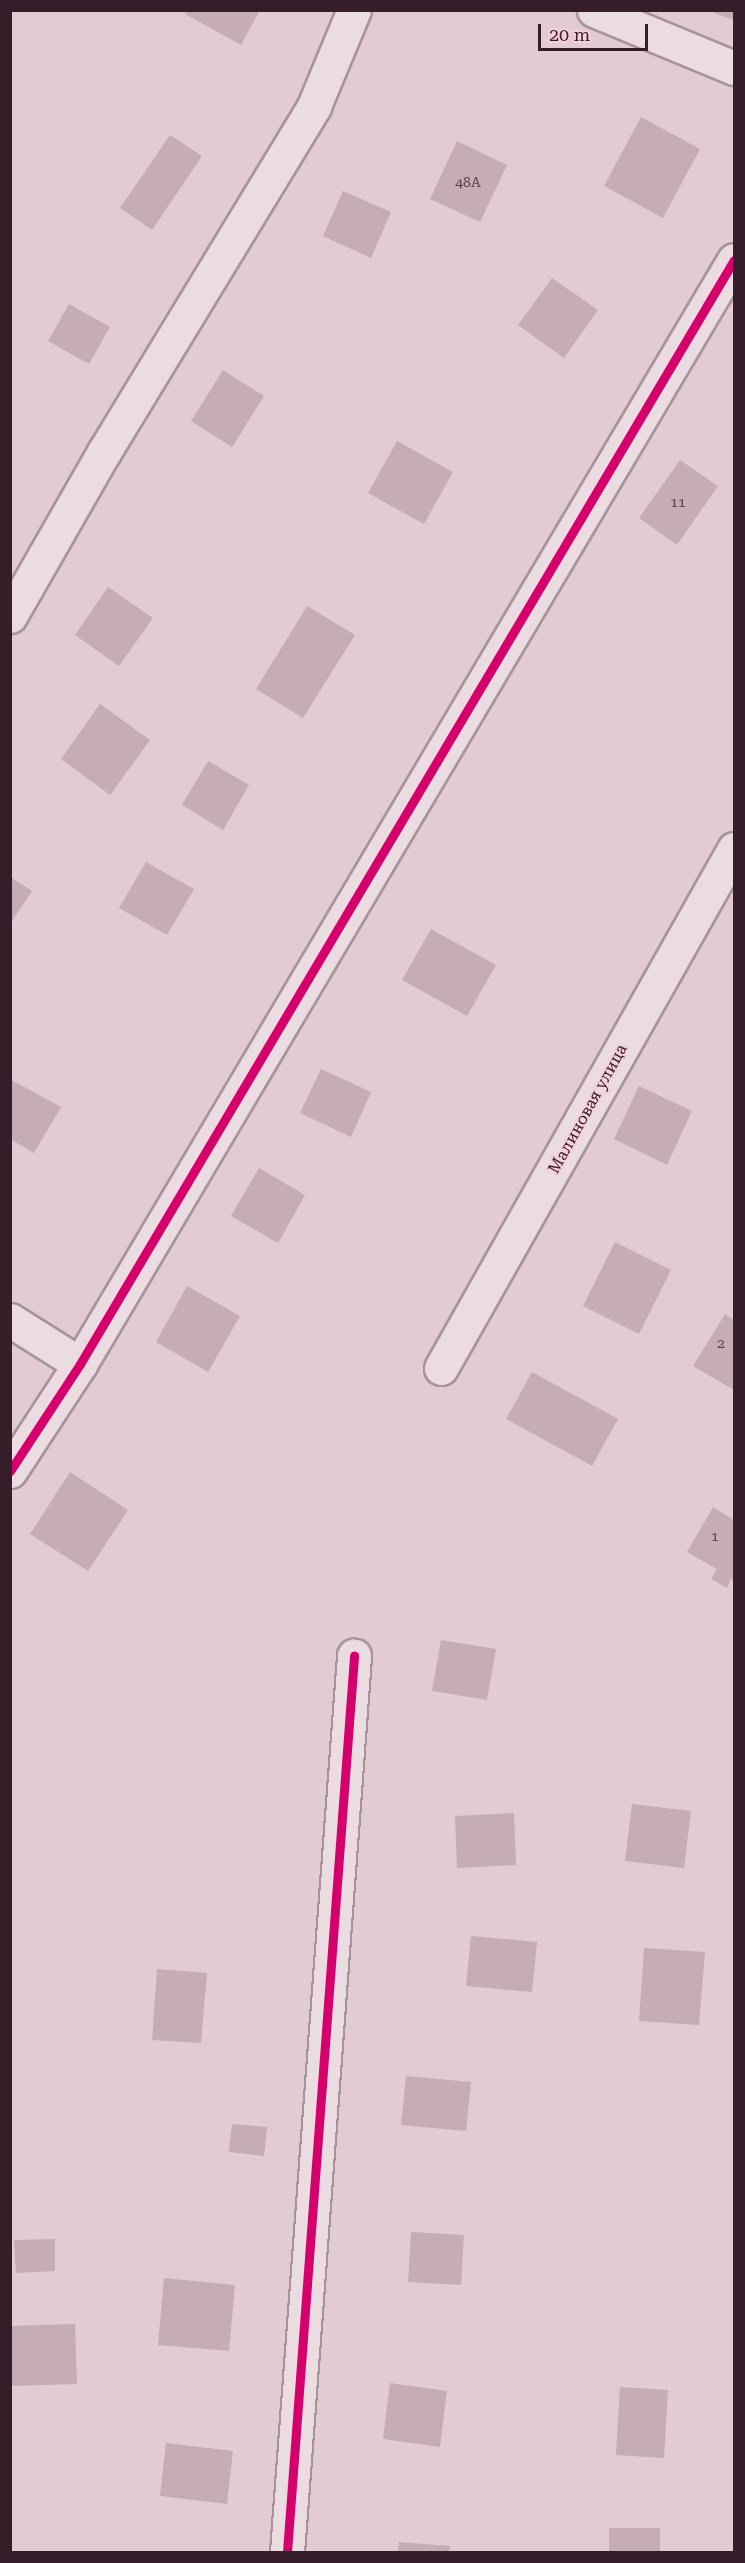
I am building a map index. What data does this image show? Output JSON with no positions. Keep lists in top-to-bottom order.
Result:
{
  "streets": {
    "street": ["Малиновая улица"]
  },
  "house_numbers": [
    "48А",
    "11",
    "2",
    "1"
  ],
  "scale_bar": "20 m"
}
